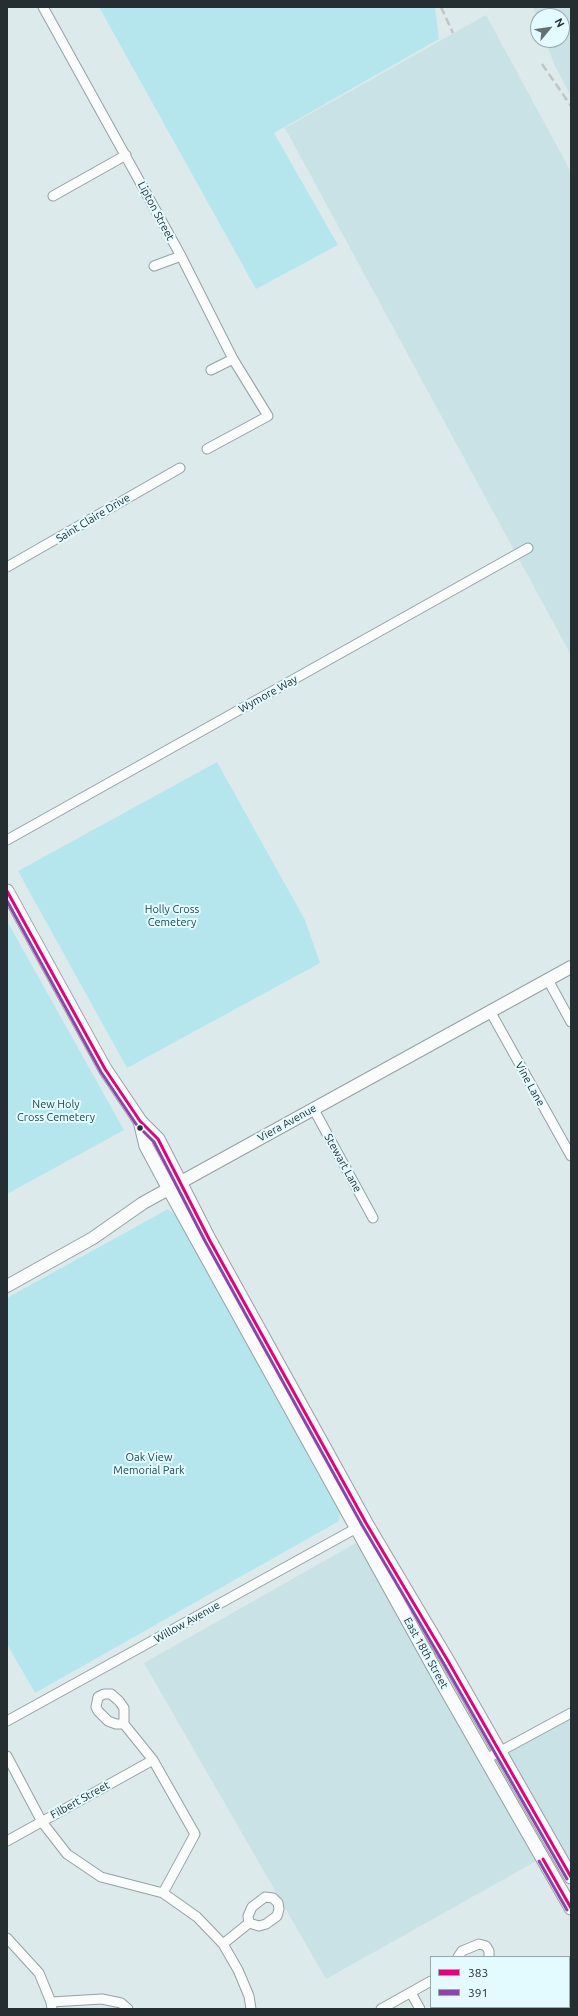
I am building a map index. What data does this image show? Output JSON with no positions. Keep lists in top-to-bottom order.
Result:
{
  "streets": {
    "main road": ["East 18th Street"],
    "street": [
      "Lipton Street",
      "Saint Claire Drive",
      "Wymore Way",
      "Vine Lane",
      "Viera Avenue",
      "Stewart Lane",
      "Willow Avenue",
      "Filbert Street"
    ]
  },
  "crossings": [
    ["Vine Lane", "Viera Avenue"],
    ["Viera Avenue", "Stewart Lane"],
    ["Viera Avenue", "East 18th Street"],
    ["Willow Avenue", "East 18th Street"]
  ],
  "parks": ["Holly Cross Cemetery", "New Holy Cross Cemetery", "Oak View Memorial Park"],
  "lines": ["transit line 383", "transit line 391"],
  "legend": ["383", "391"],
  "north": "top right"
}
